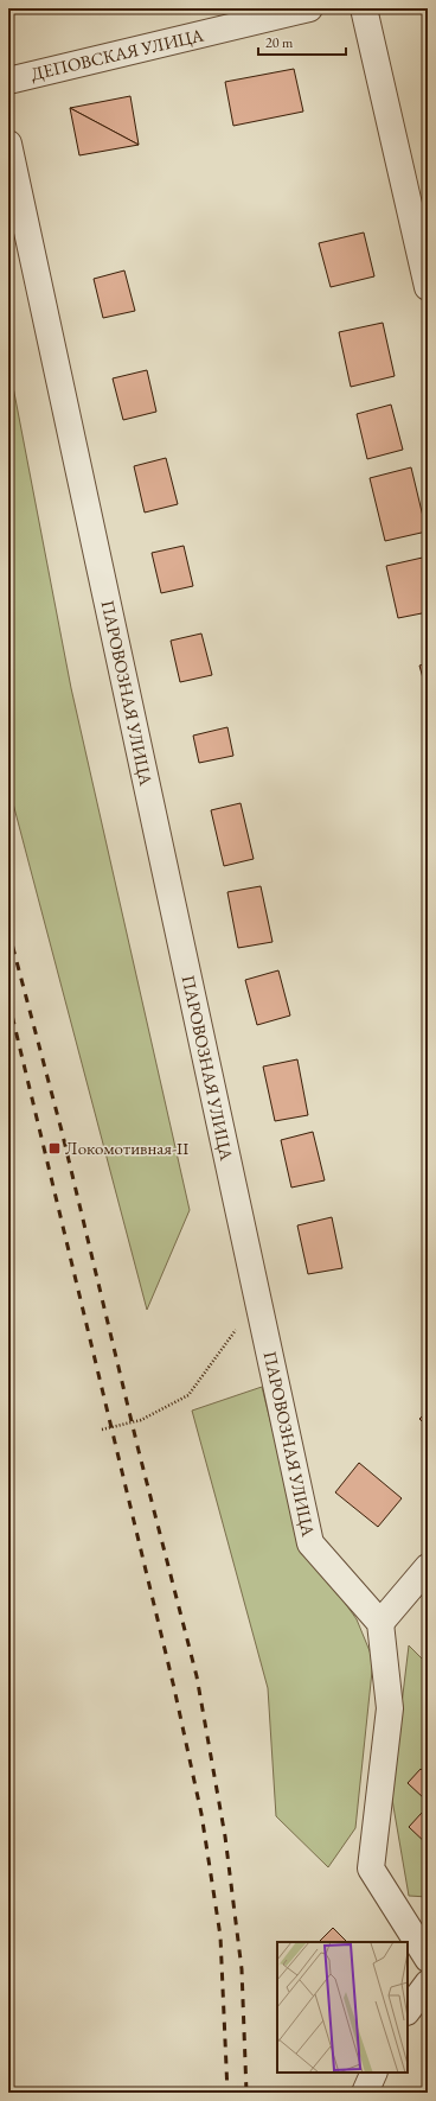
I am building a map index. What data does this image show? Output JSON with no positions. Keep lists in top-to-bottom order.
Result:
{
  "streets": {
    "street": ["ДЕПОВСКАЯ УЛИЦА", "ПАРОВОЗНАЯ УЛИЦА"]
  },
  "places": {
    "transit": ["Локомотивная-II"]
  },
  "scale_bar": "20 m"
}
